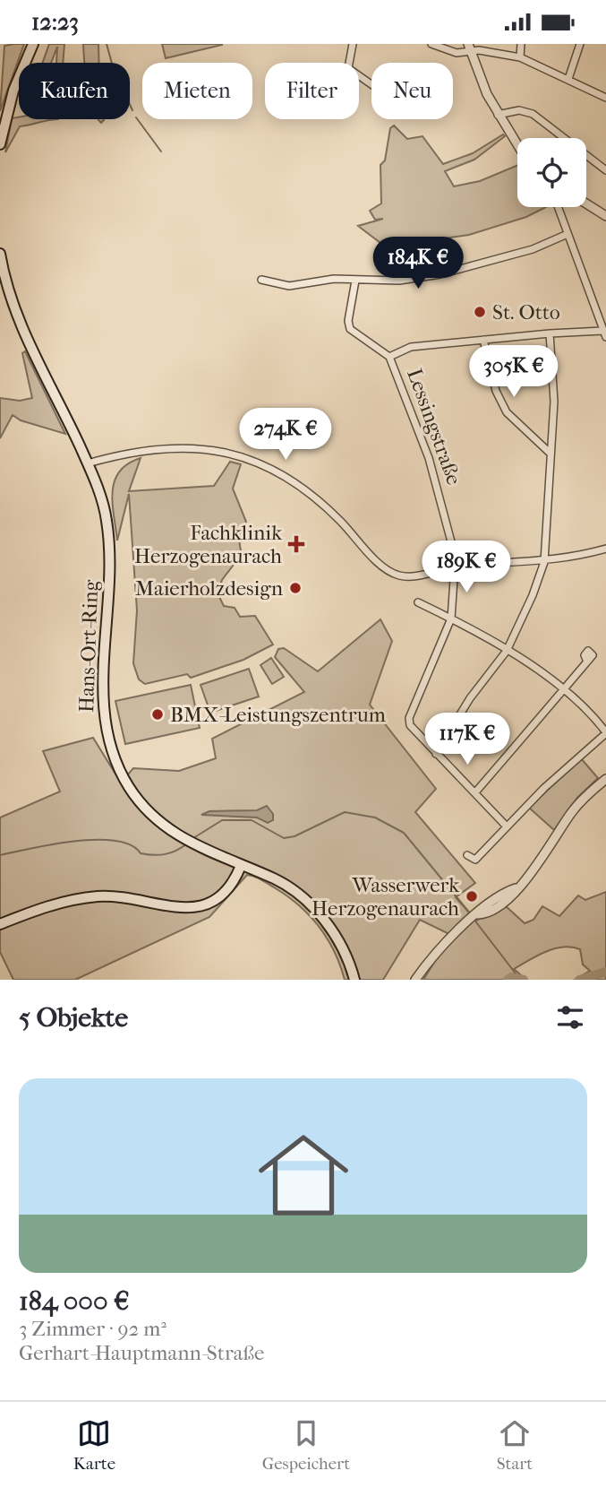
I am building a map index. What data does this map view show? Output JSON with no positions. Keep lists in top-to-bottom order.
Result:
{
  "streets": {
    "main road": ["Hans-Ort-Ring"],
    "street": ["Lessingstraße"]
  },
  "places": {
    "other": [
      "St. Otto",
      "Maierholzdesign",
      "BMX-Leistungszentrum",
      "Wasserwerk Herzogenaurach"
    ],
    "health": ["Fachklinik Herzogenaurach"]
  },
  "page": {
    "status": "12:23",
    "chip": [
      "Kaufen",
      "Mieten",
      "Filter",
      "Neu"
    ],
    "price": [
      "184K €",
      "305K €",
      "274K €",
      "189K €",
      "117K €"
    ],
    "heading": "5 Objekte",
    "list": [
      {
        "name": "184 000 €",
        "note": "3 Zimmer · 92 m² · Gerhart-Hauptmann-Straße"
      }
    ],
    "tabs": ["Karte", "Gespeichert", "Start"]
  }
}
